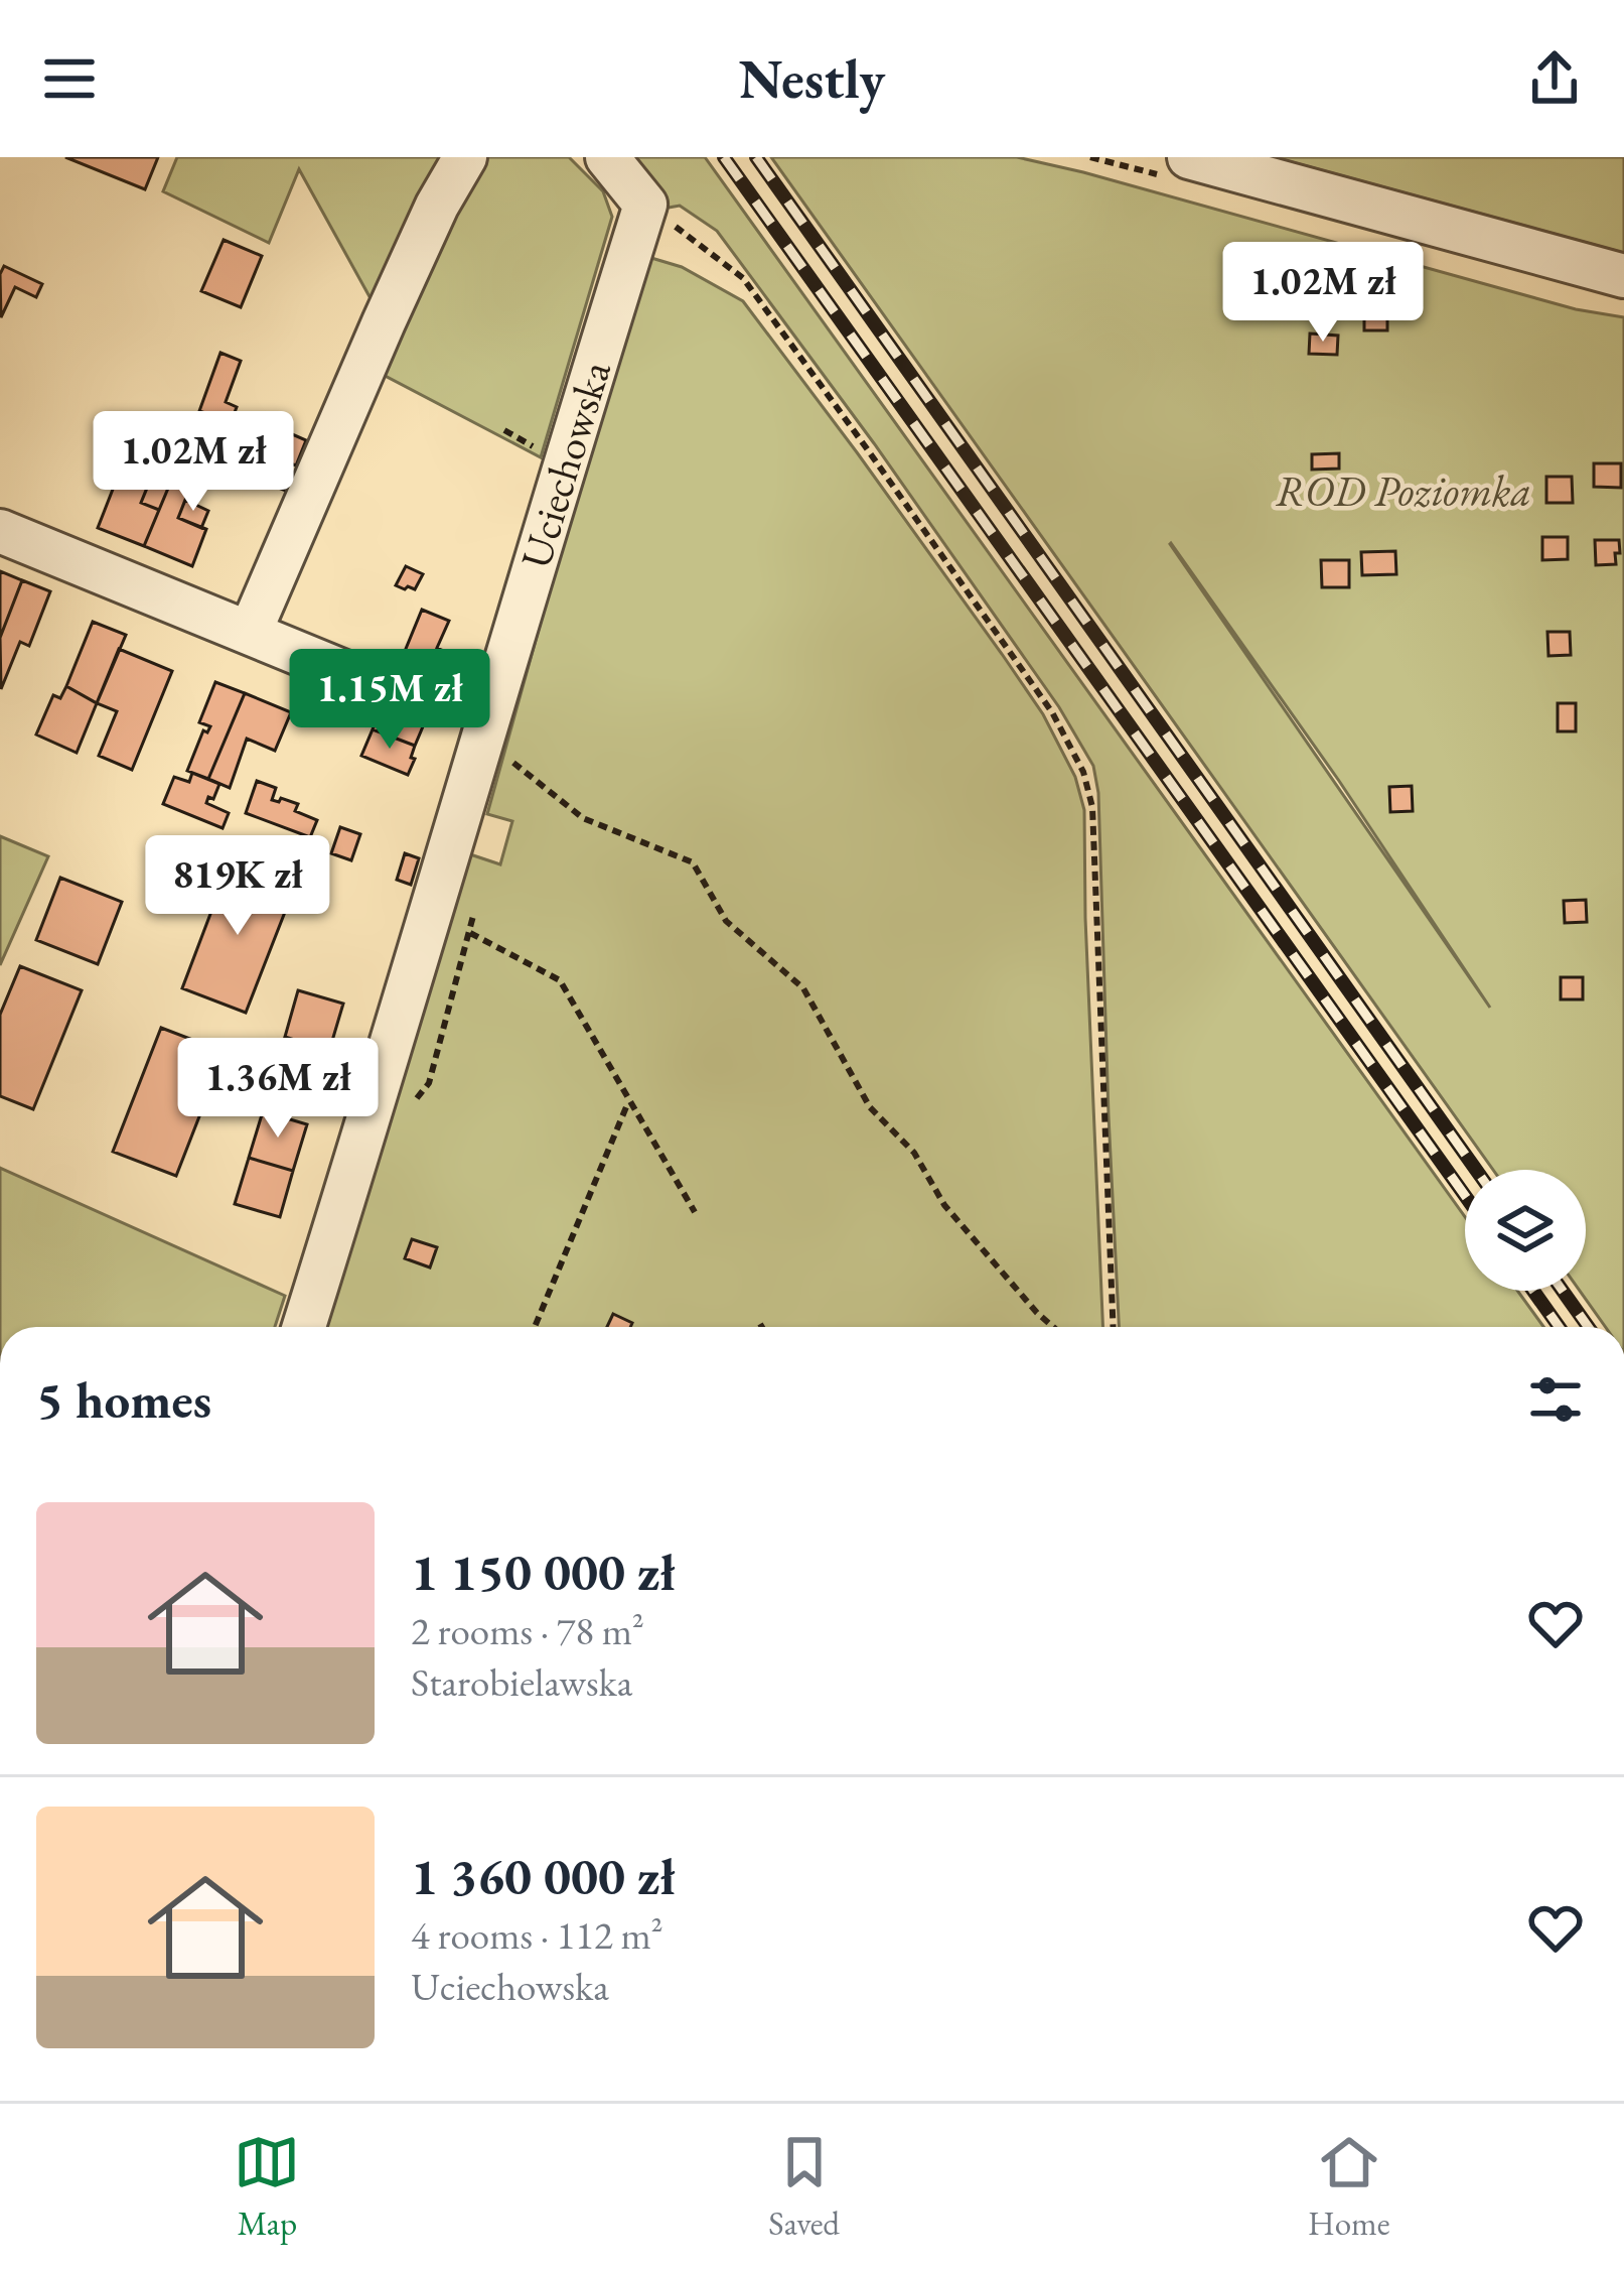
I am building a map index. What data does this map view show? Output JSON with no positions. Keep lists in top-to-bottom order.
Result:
{
  "streets": {
    "street": ["Uciechowska"]
  },
  "parks": ["ROD Poziomka"],
  "page": {
    "header": "Nestly",
    "price": [
      "1.02M zł",
      "1.02M zł",
      "1.15M zł",
      "819K zł",
      "1.36M zł"
    ],
    "heading": "5 homes",
    "list": [
      {
        "name": "1 150 000 zł",
        "note": "2 rooms · 78 m² · Starobielawska"
      },
      {
        "name": "1 360 000 zł",
        "note": "4 rooms · 112 m² · Uciechowska"
      }
    ],
    "tabs": ["Map", "Saved", "Home"]
  }
}
